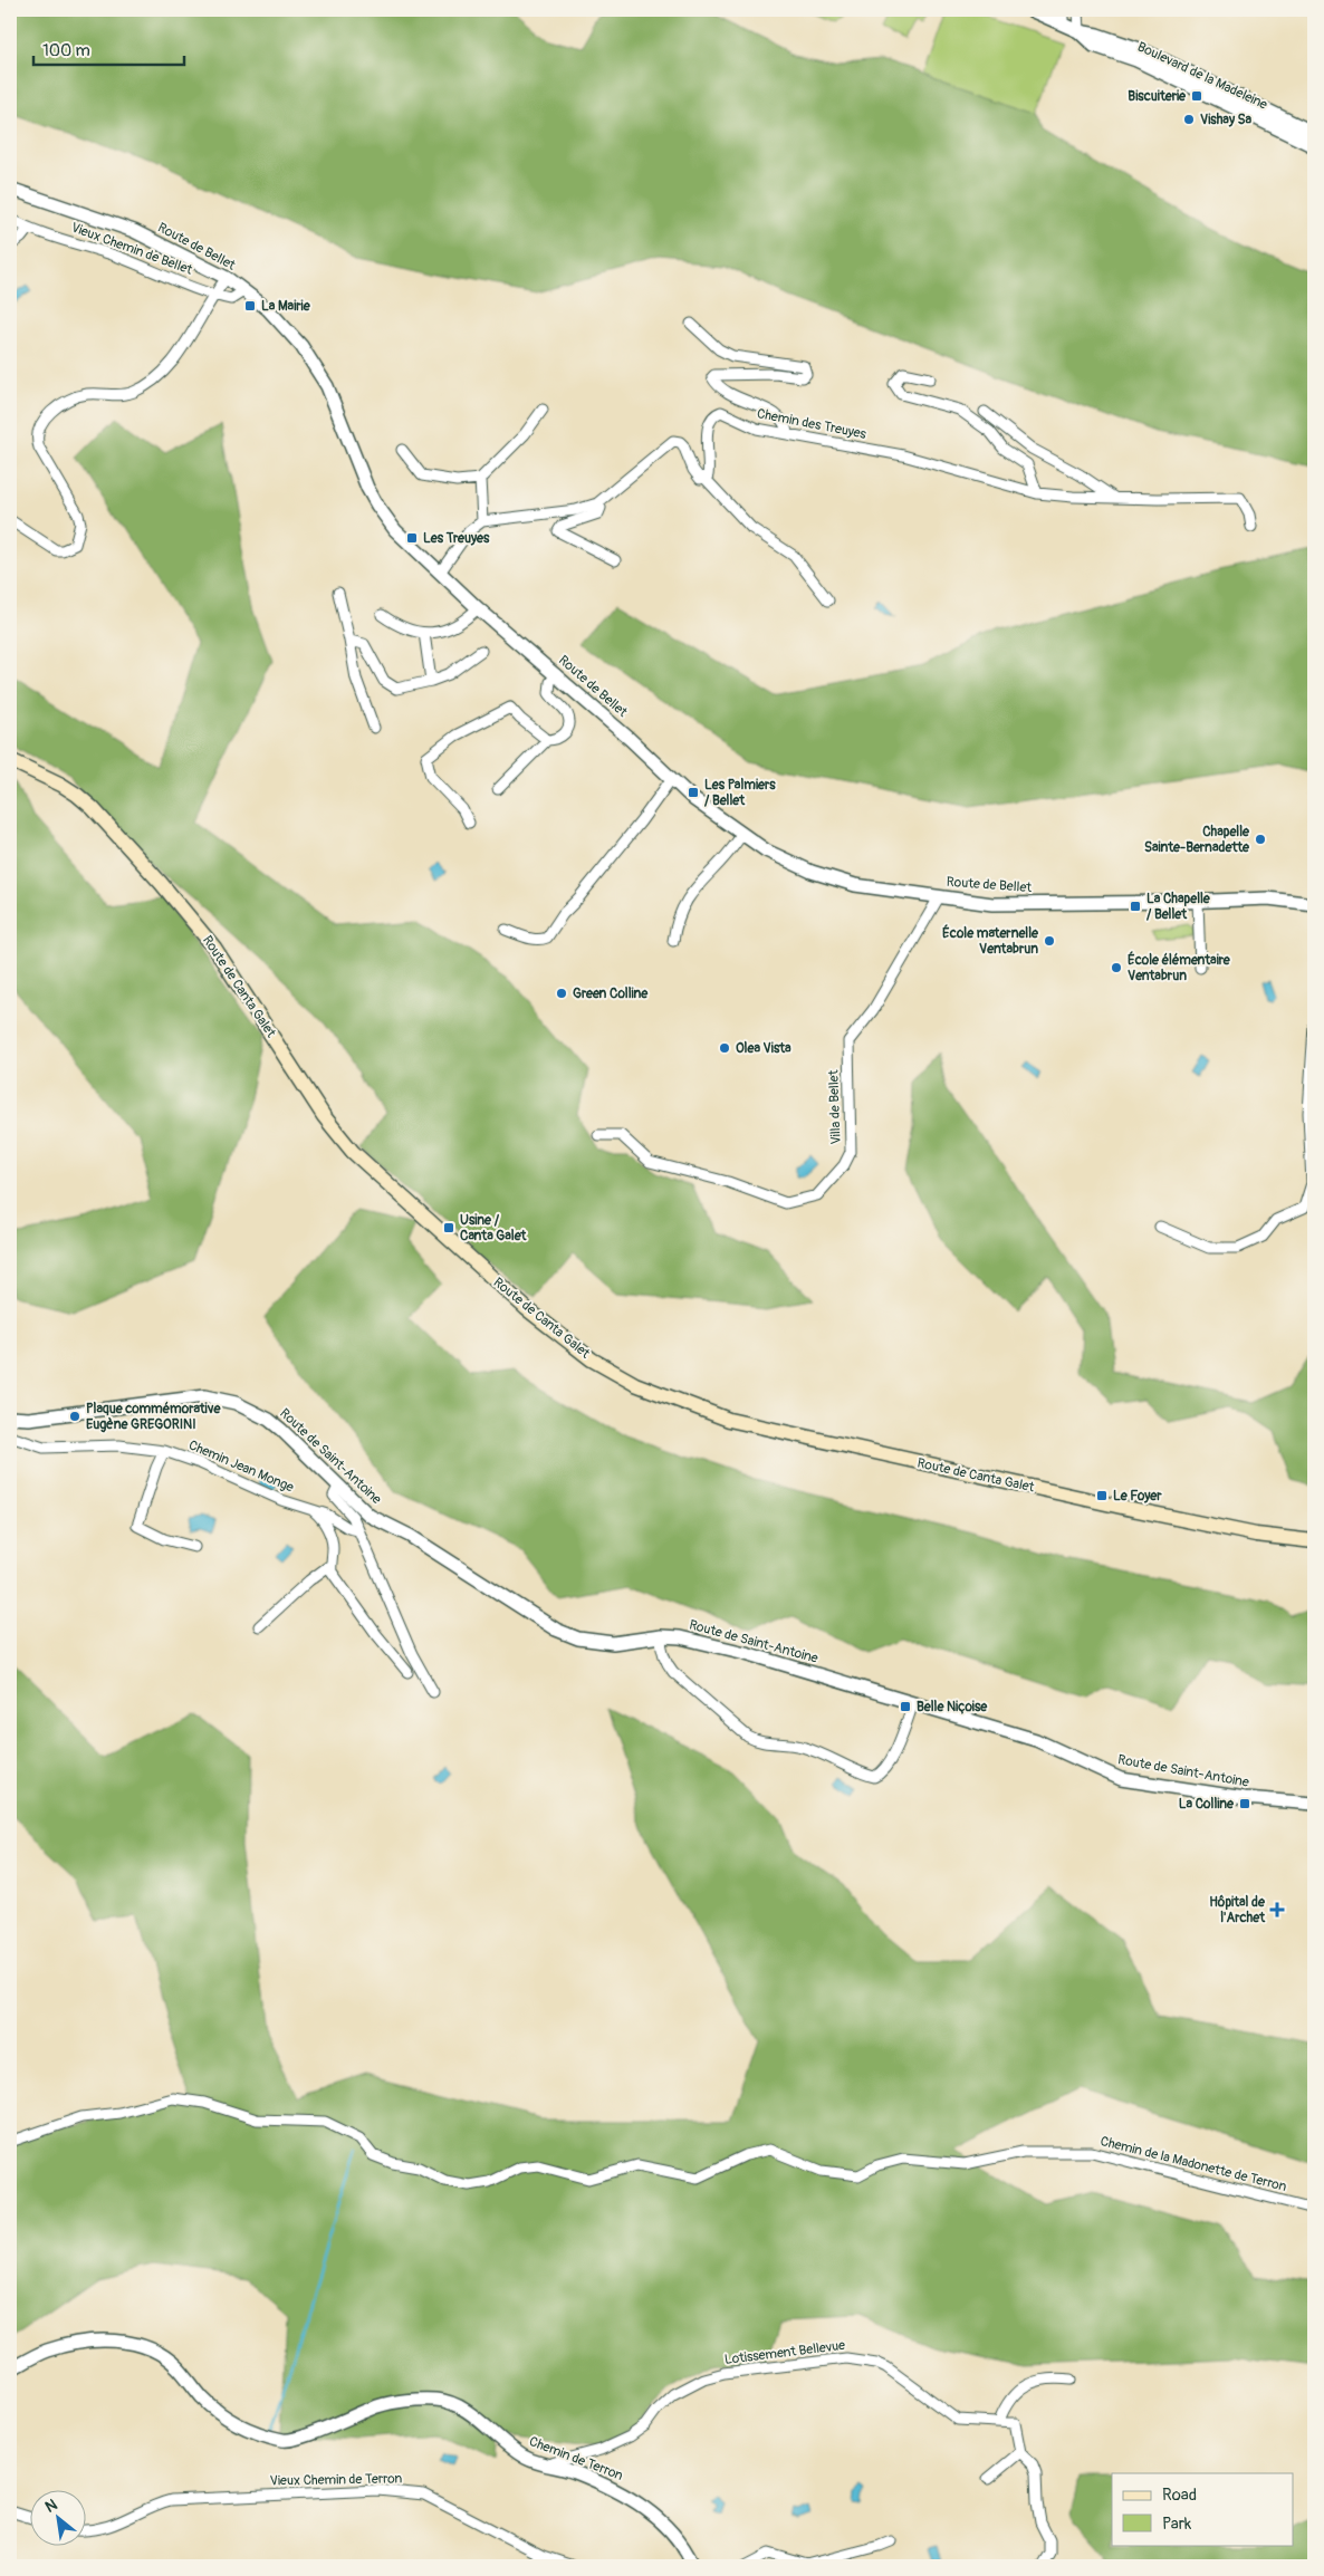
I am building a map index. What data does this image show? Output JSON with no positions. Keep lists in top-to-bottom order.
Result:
{
  "streets": {
    "main road": ["Route de Canta Galet"],
    "street": [
      "Boulevard de la Madeleine",
      "Route de Bellet",
      "Vieux Chemin de Bellet",
      "Chemin des Treuyes",
      "Villa de Bellet",
      "Route de Saint-Antoine",
      "Chemin Jean Monge",
      "Chemin de la Madonette de Terron",
      "Lotissement Bellevue",
      "Chemin de Terron",
      "Vieux Chemin de Terron"
    ]
  },
  "crossings": [
    ["Route de Bellet", "Vieux Chemin de Bellet"],
    ["Route de Bellet", "Villa de Bellet"],
    ["Lotissement Bellevue", "Chemin de Terron"]
  ],
  "places": {
    "transit": [
      "Biscuiterie",
      "La Mairie",
      "Les Treuyes",
      "Les Palmiers / Bellet",
      "La Chapelle / Bellet",
      "Usine / Canta Galet",
      "Le Foyer",
      "Belle Niçoise",
      "La Colline"
    ],
    "other": [
      "Vishay Sa",
      "Chapelle Sainte-Bernadette",
      "École maternelle Ventabrun",
      "École élémentaire Ventabrun",
      "Green Colline",
      "Olea Vista",
      "Plaque commémorative Eugène GREGORINI"
    ],
    "health": ["Hôpital de l'Archet"]
  },
  "legend": ["Road", "Park"],
  "scale_bar": "100 m",
  "north": "top left"
}
